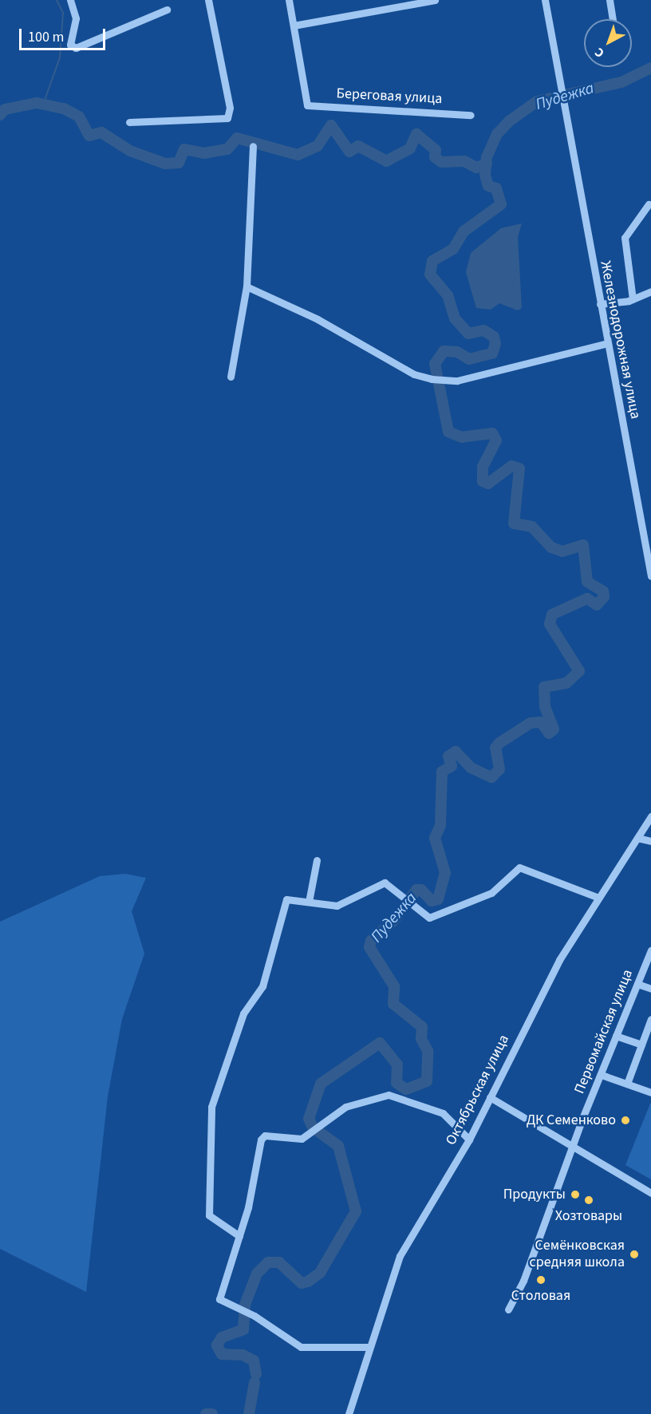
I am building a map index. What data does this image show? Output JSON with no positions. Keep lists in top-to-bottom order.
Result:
{
  "streets": {
    "street": [
      "Береговая улица",
      "Железнодорожная улица",
      "Первомайская улица",
      "Октябрьская улица"
    ]
  },
  "water": ["Пудежка"],
  "places": [
    "ДК Семенково",
    "Продукты",
    "Хозтовары",
    "Семёнковская средняя школа",
    "Столовая"
  ],
  "scale_bar": "100 m",
  "north": "bottom left"
}
